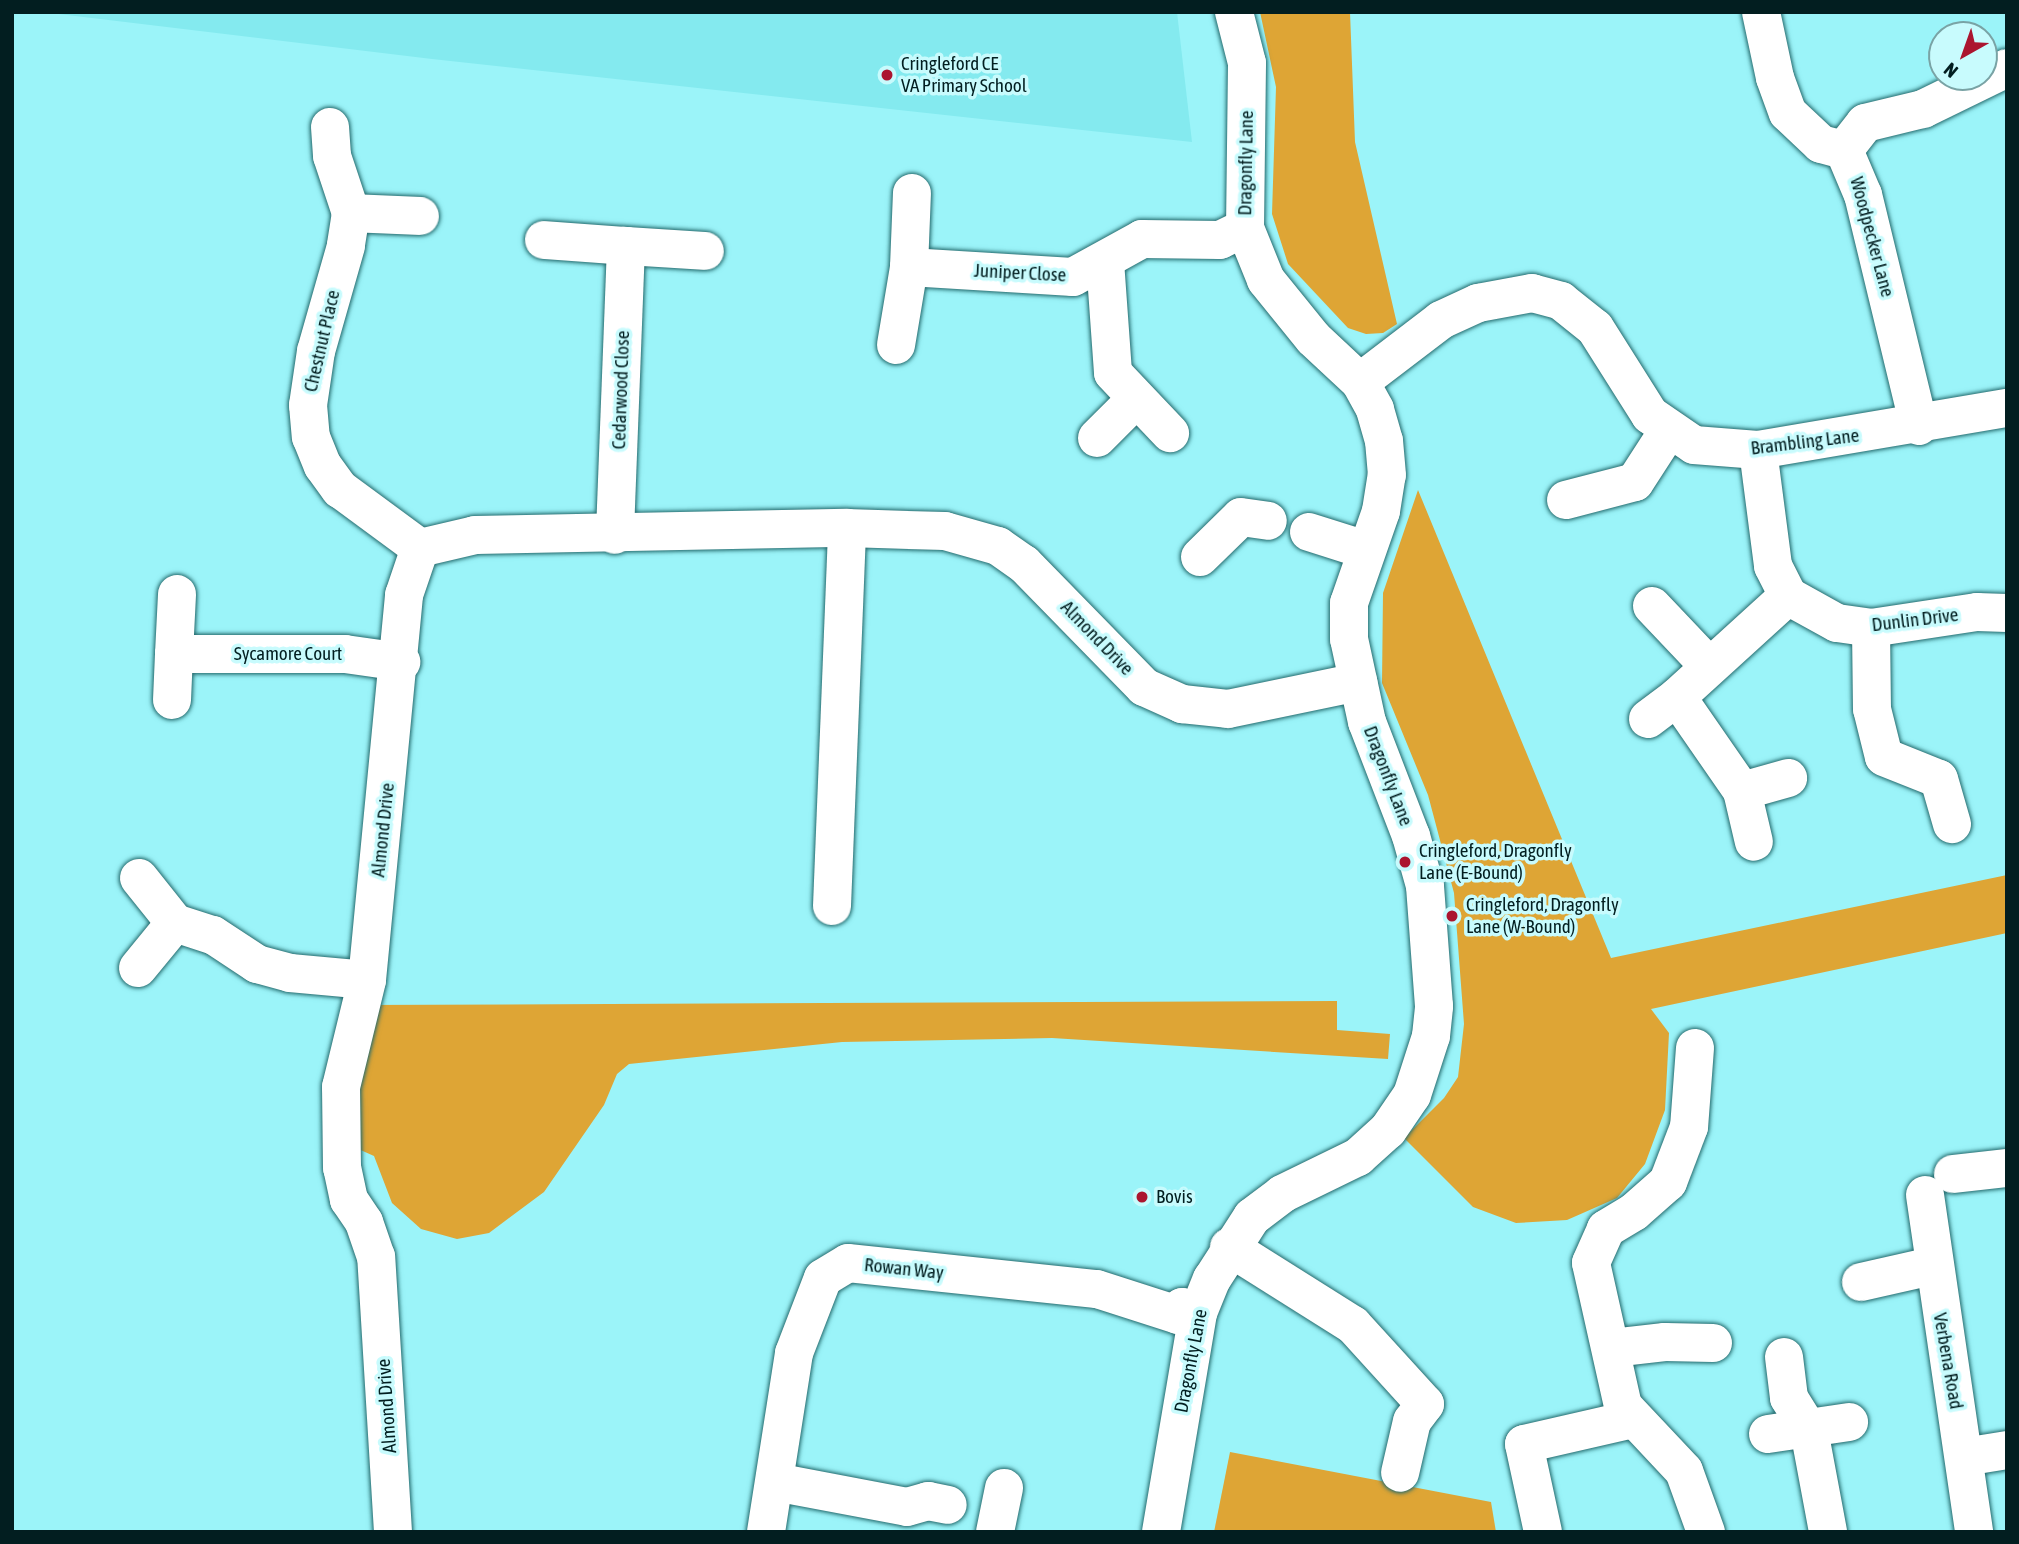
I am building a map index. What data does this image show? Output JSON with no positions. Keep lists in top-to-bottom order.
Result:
{
  "streets": {
    "street": [
      "Dragonfly Lane",
      "Woodpecker Lane",
      "Juniper Close",
      "Chestnut Place",
      "Cedarwood Close",
      "Brambling Lane",
      "Dunlin Drive",
      "Almond Drive",
      "Sycamore Court",
      "Rowan Way",
      "Verbena Road"
    ]
  },
  "crossings": [
    ["Dragonfly Lane", "Juniper Close"],
    ["Dragonfly Lane", "Brambling Lane"],
    ["Dragonfly Lane", "Almond Drive"],
    ["Dragonfly Lane", "Rowan Way"],
    ["Woodpecker Lane", "Brambling Lane"],
    ["Chestnut Place", "Almond Drive"],
    ["Cedarwood Close", "Almond Drive"],
    ["Almond Drive", "Sycamore Court"]
  ],
  "places": [
    "Cringleford CE VA Primary School",
    "Cringleford, Dragonfly Lane (E-Bound)",
    "Cringleford, Dragonfly Lane (W-Bound)",
    "Bovis"
  ],
  "north": "bottom left"
}
